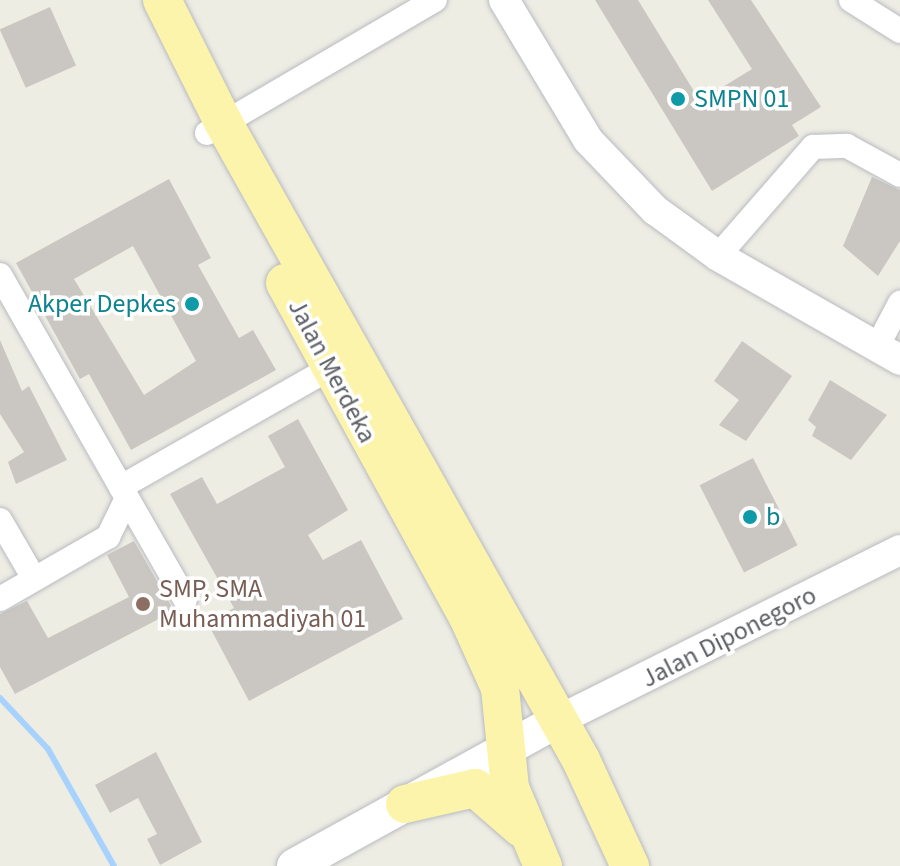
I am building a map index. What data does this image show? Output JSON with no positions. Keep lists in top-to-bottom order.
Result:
{
  "streets": {
    "main road": ["Jalan Merdeka"],
    "street": ["Jalan Diponegoro"]
  },
  "crossings": [
    ["Jalan Merdeka", "Jalan Diponegoro"]
  ],
  "places": [
    "SMPN 01",
    "Akper Depkes",
    "b",
    "SMP, SMA Muhammadiyah 01"
  ]
}
